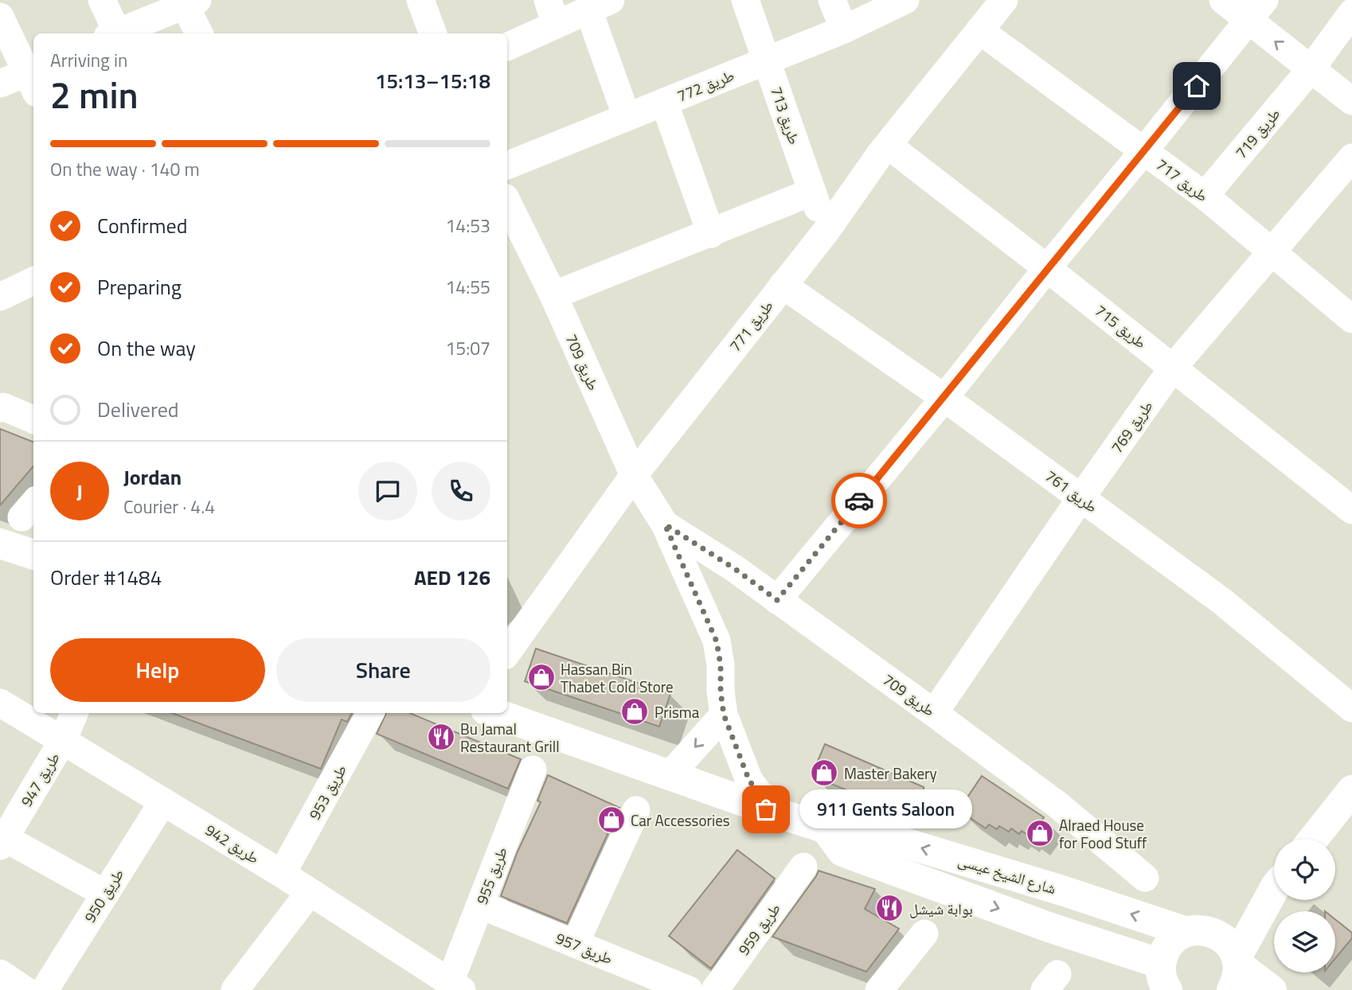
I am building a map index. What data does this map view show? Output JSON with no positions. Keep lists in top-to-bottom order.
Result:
{
  "streets": {
    "street": [
      "طريق 772",
      "طريق 713",
      "طريق 719",
      "طريق 717",
      "طريق 771",
      "طريق 715",
      "طريق 709",
      "طريق 769",
      "طريق 761",
      "طريق 947",
      "طريق 953",
      "طريق 942",
      "شارع الشيخ عيسى",
      "طريق 955",
      "طريق 950",
      "طريق 959",
      "طريق 957"
    ]
  },
  "crossings": [
    ["طريق 772", "طريق 713"],
    ["طريق 713", "طريق 771"],
    ["طريق 719", "طريق 717"],
    ["طريق 717", "طريق 771"],
    ["طريق 717", "طريق 769"],
    ["طريق 771", "طريق 715"],
    ["طريق 771", "طريق 709"],
    ["طريق 771", "طريق 761"],
    ["طريق 715", "طريق 769"],
    ["طريق 709", "طريق 769"],
    ["طريق 709", "شارع الشيخ عيسى"],
    ["طريق 769", "طريق 761"],
    ["طريق 947", "طريق 942"],
    ["طريق 953", "طريق 942"],
    ["طريق 942", "طريق 955"],
    ["طريق 942", "طريق 950"],
    ["طريق 955", "طريق 957"]
  ],
  "places": {
    "shop": [
      "Hassan Bin Thabet Cold Store",
      "Prisma",
      "Master Bakery",
      "Car Accessories",
      "Alraed House for Food Stuff"
    ],
    "restaurant": ["Bu Jamal Restaurant Grill", "بوابة شيشل"],
    "other": ["911 Gents Saloon"]
  },
  "page": {
    "heading": ["2 min", "Arriving in", "15:13–15:18"],
    "panel": [
      "Jordan",
      "Courier · 4.4",
      "Order #1484",
      "AED 126"
    ],
    "bar": "On the way · 140 m",
    "list": [
      ["Confirmed", "14:53"],
      ["Preparing", "14:55"],
      ["On the way", "15:07"],
      "Delivered"
    ],
    "round": "J",
    "buttons": ["Help", "Share"],
    "bubble": "911 Gents Saloon"
  }
}
